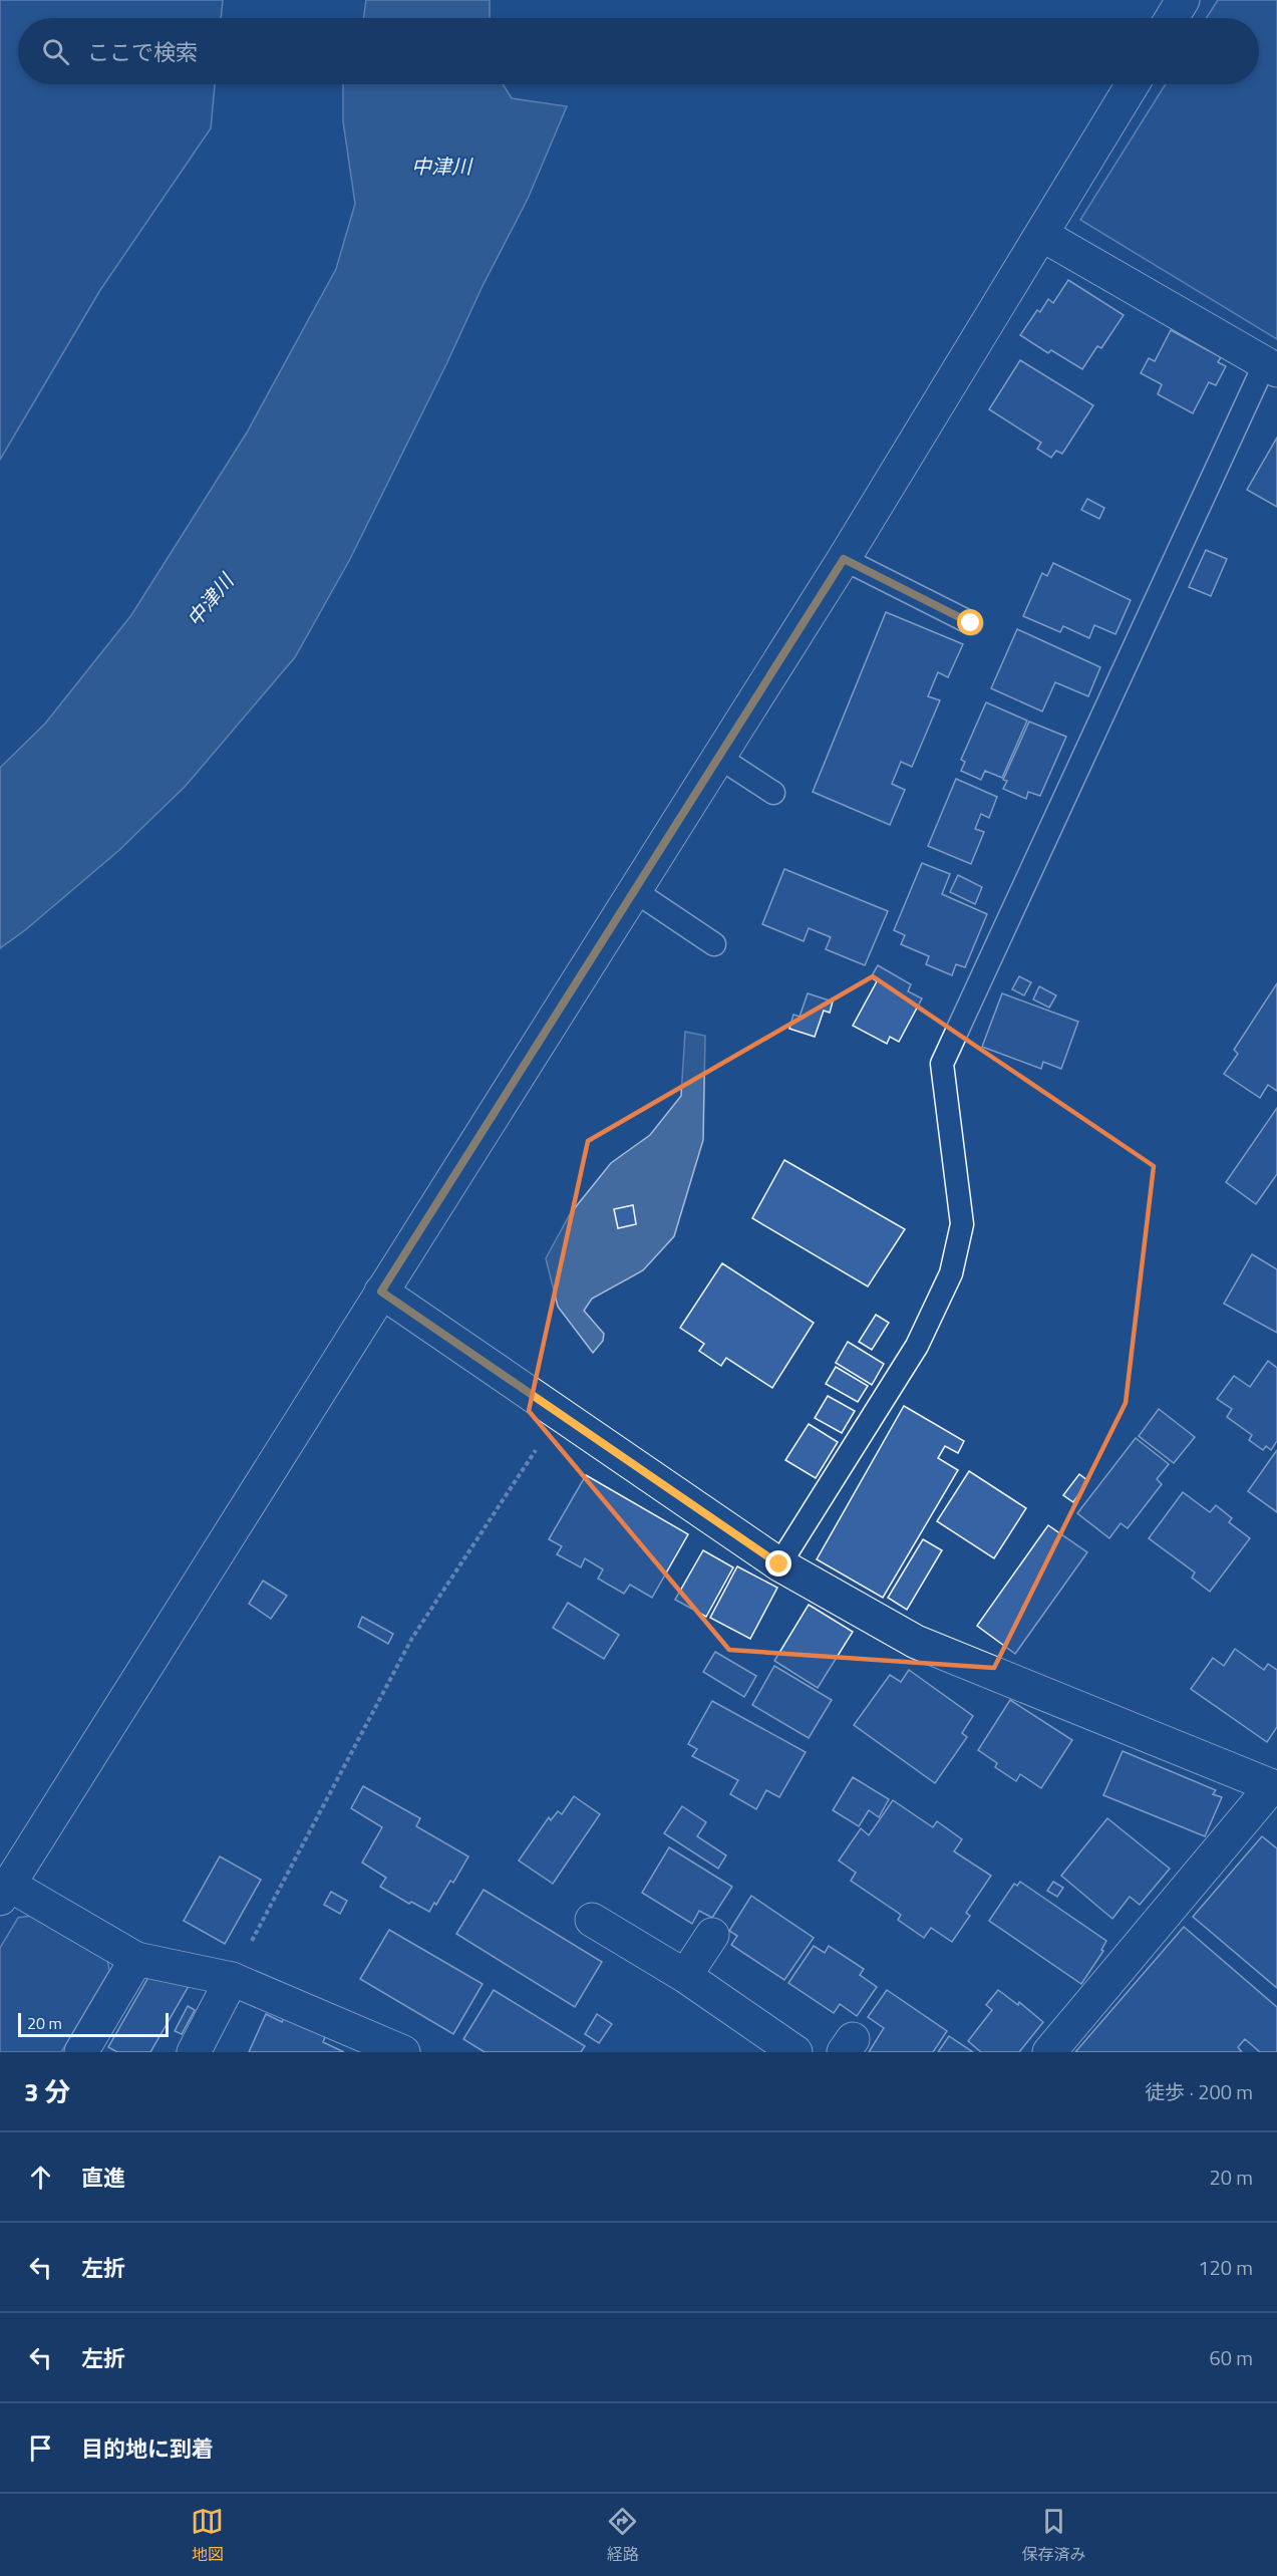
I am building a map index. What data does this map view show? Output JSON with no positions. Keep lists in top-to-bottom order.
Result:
{
  "water": ["中津川"],
  "scale_bar": "20 m",
  "page": {
    "search": "ここで検索",
    "scale": "20 m",
    "heading": ["3 分", "徒歩 · 200 m"],
    "list": [
      ["直進", "20 m"],
      ["左折", "120 m"],
      ["左折", "60 m"],
      "目的地に到着"
    ],
    "nav": ["地図", "経路", "保存済み"]
  }
}
